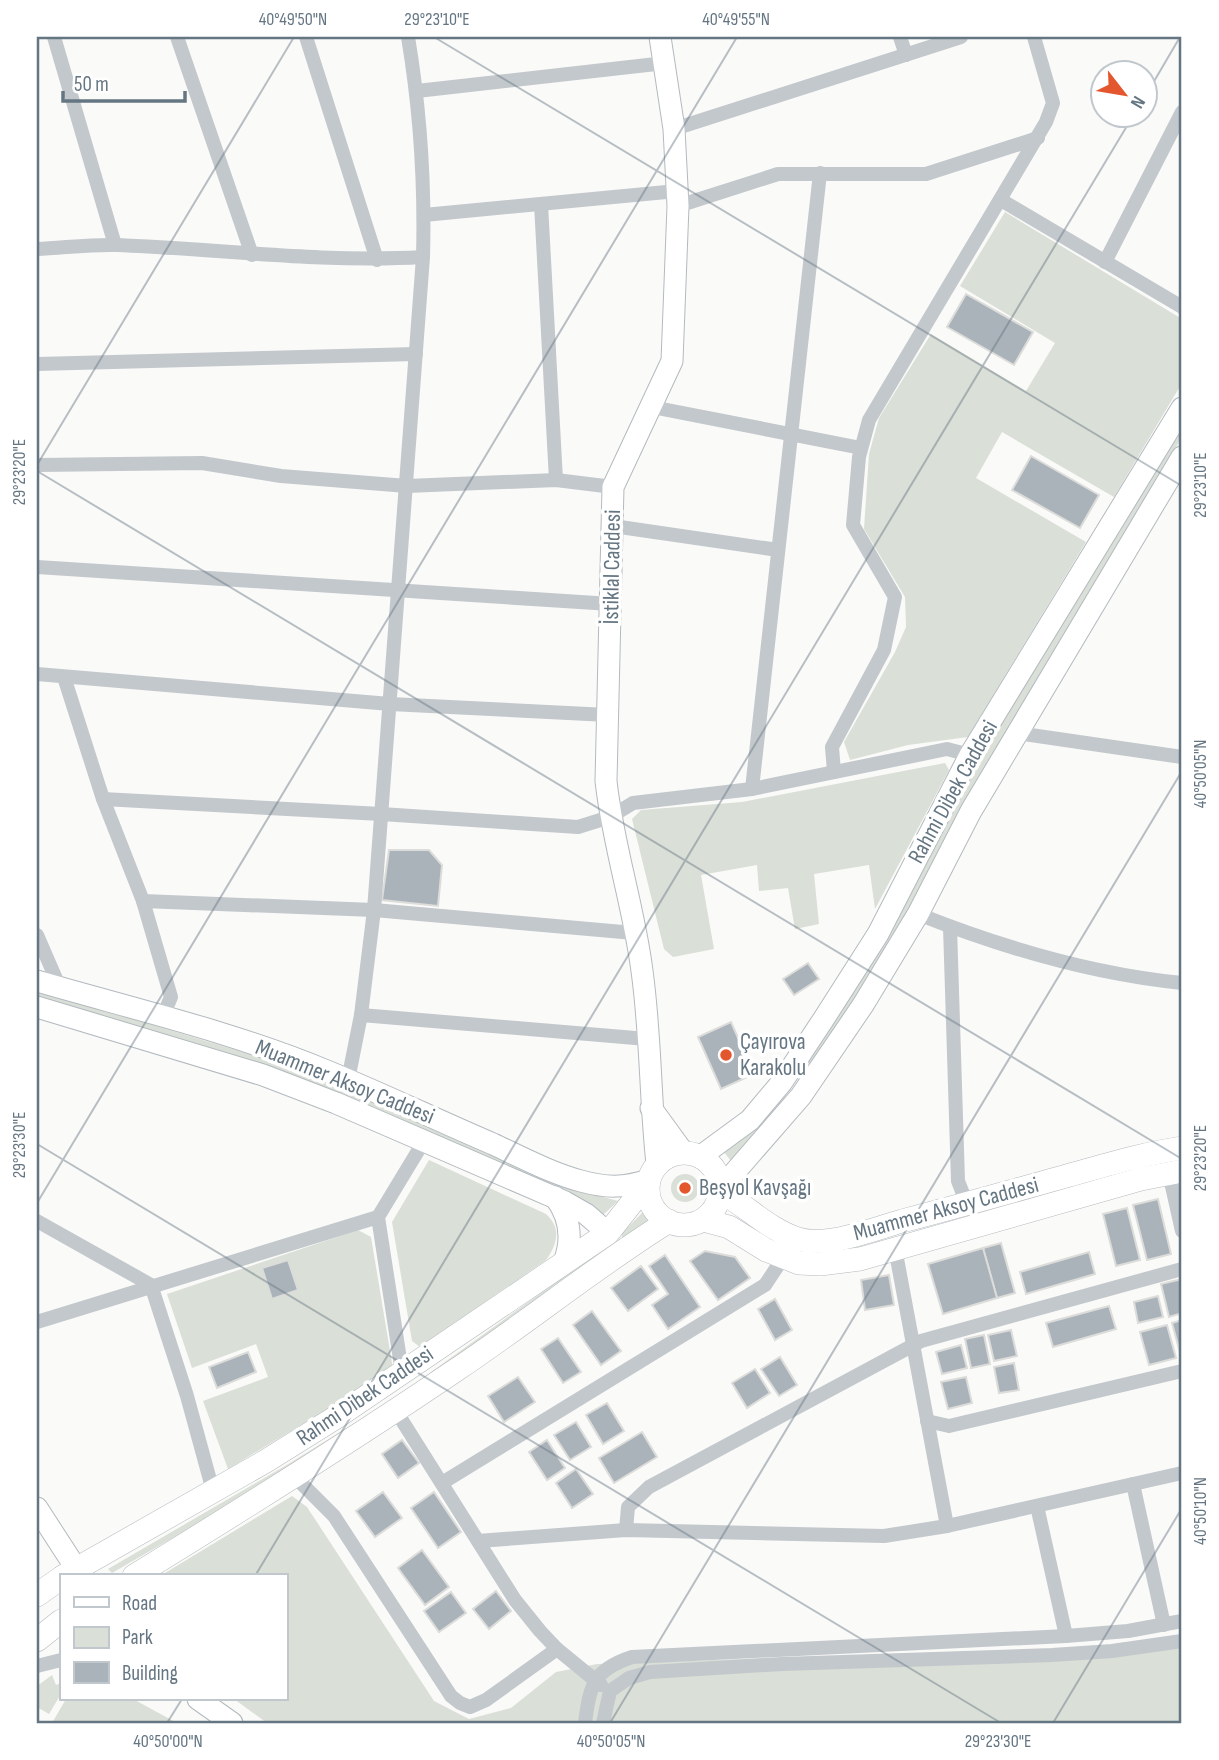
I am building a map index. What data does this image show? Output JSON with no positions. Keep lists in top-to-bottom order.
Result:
{
  "streets": {
    "main road": ["İstiklal Caddesi", "Rahmi Dibek Caddesi", "Muammer Aksoy Caddesi"]
  },
  "crossings": [
    ["İstiklal Caddesi", "Rahmi Dibek Caddesi"],
    ["İstiklal Caddesi", "Muammer Aksoy Caddesi"],
    ["Rahmi Dibek Caddesi", "Muammer Aksoy Caddesi"]
  ],
  "places": ["Çayırova Karakolu", "Beşyol Kavşağı"],
  "legend": ["Road", "Park", "Building"],
  "scale_bar": "50 m",
  "north": "bottom right",
  "coordinates": [
    "40°49'50\"N",
    "29°23'10\"E",
    "40°49'55\"N",
    "29°23'20\"E",
    "40°50'05\"N",
    "29°23'30\"E",
    "40°50'10\"N",
    "40°50'00\"N"
  ]
}
